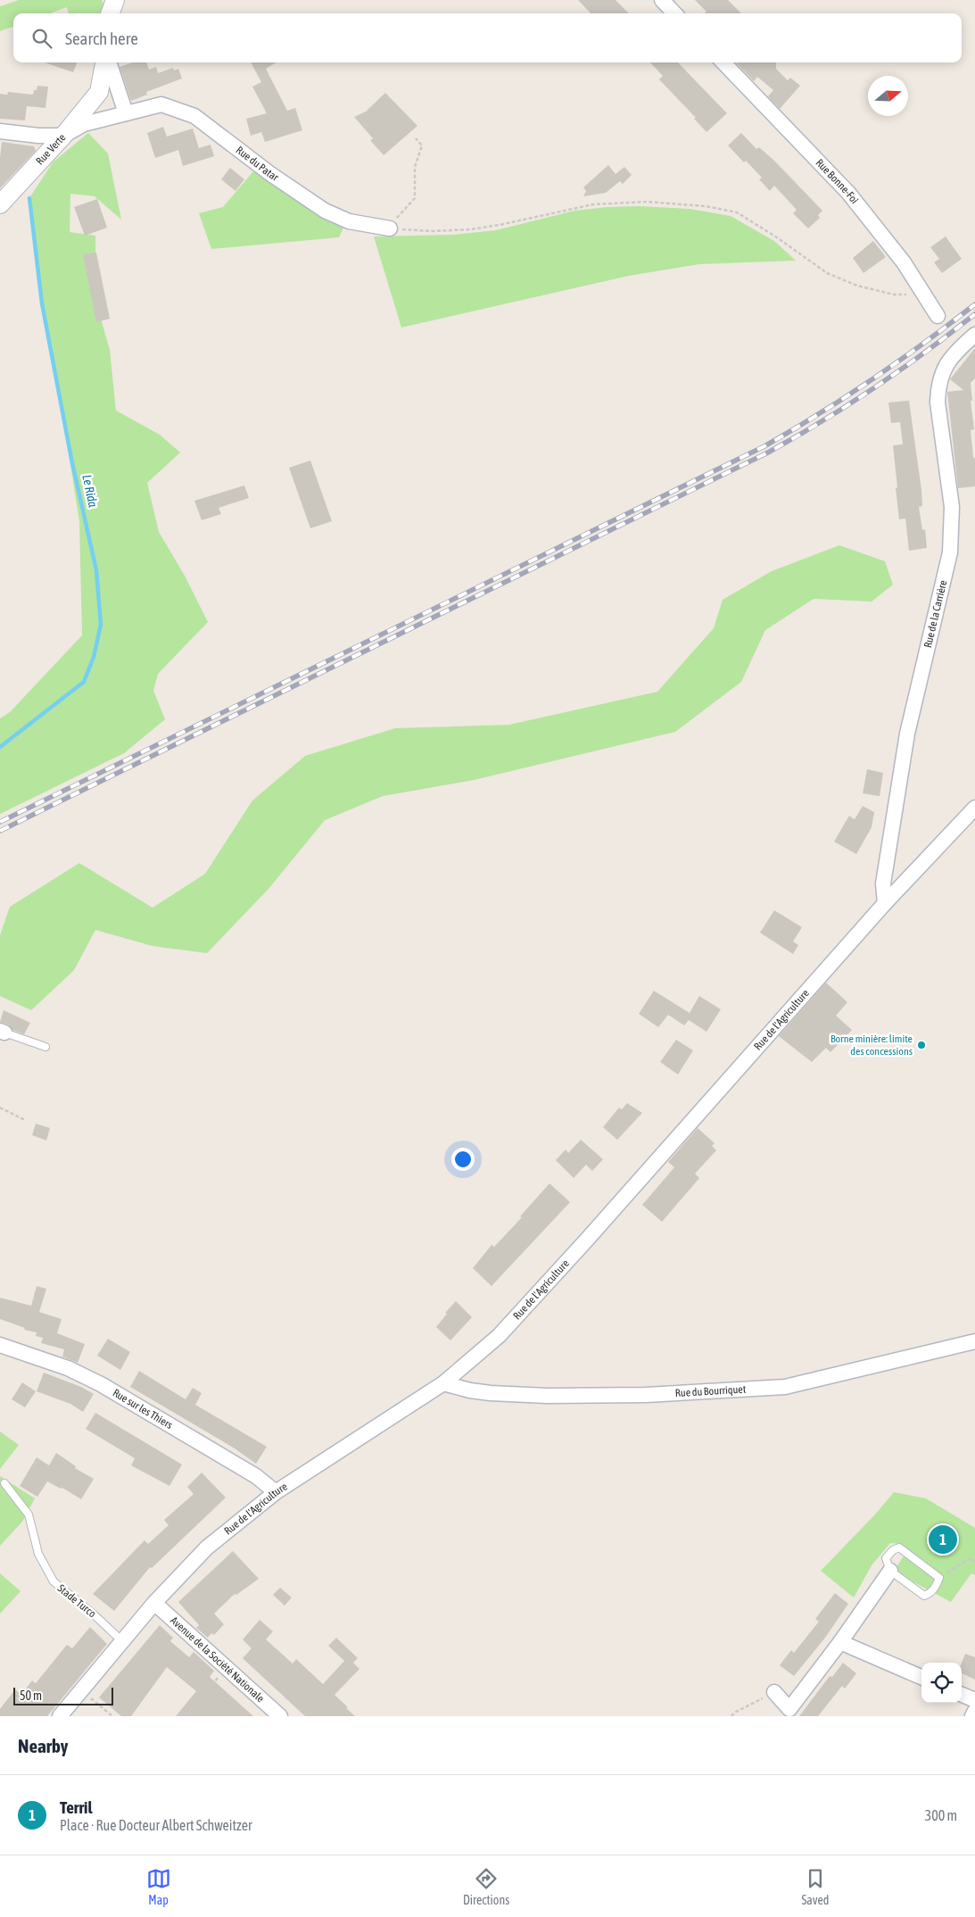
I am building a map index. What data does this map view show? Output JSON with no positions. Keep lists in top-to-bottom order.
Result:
{
  "streets": {
    "street": [
      "Rue Verte",
      "Rue du Patar",
      "Rue Bonne-Foi",
      "Rue de la Carrière",
      "Rue de l'Agriculture",
      "Rue du Bourriquet",
      "Rue sur les Thiers",
      "Avenue de la Société Nationale"
    ],
    "lane": ["Stade Turco"]
  },
  "crossings": [
    ["Rue Verte", "Rue du Patar"],
    ["Rue de la Carrière", "Rue de l'Agriculture"],
    ["Rue de l'Agriculture", "Rue du Bourriquet"],
    ["Rue de l'Agriculture", "Rue sur les Thiers"],
    ["Rue de l'Agriculture", "Stade Turco"],
    ["Rue de l'Agriculture", "Avenue de la Société Nationale"]
  ],
  "water": ["Le Rida"],
  "places": ["Borne minière: limite des concessions"],
  "scale_bar": "50 m",
  "north": "right",
  "page": {
    "search": "Search here",
    "pins": "1",
    "scale": "50 m",
    "heading": "Nearby",
    "list": [
      {
        "mark": "1",
        "name": "Terril",
        "note": "Place · Rue Docteur Albert Schweitzer",
        "value": "300 m"
      }
    ],
    "nav": ["Map", "Directions", "Saved"]
  }
}
